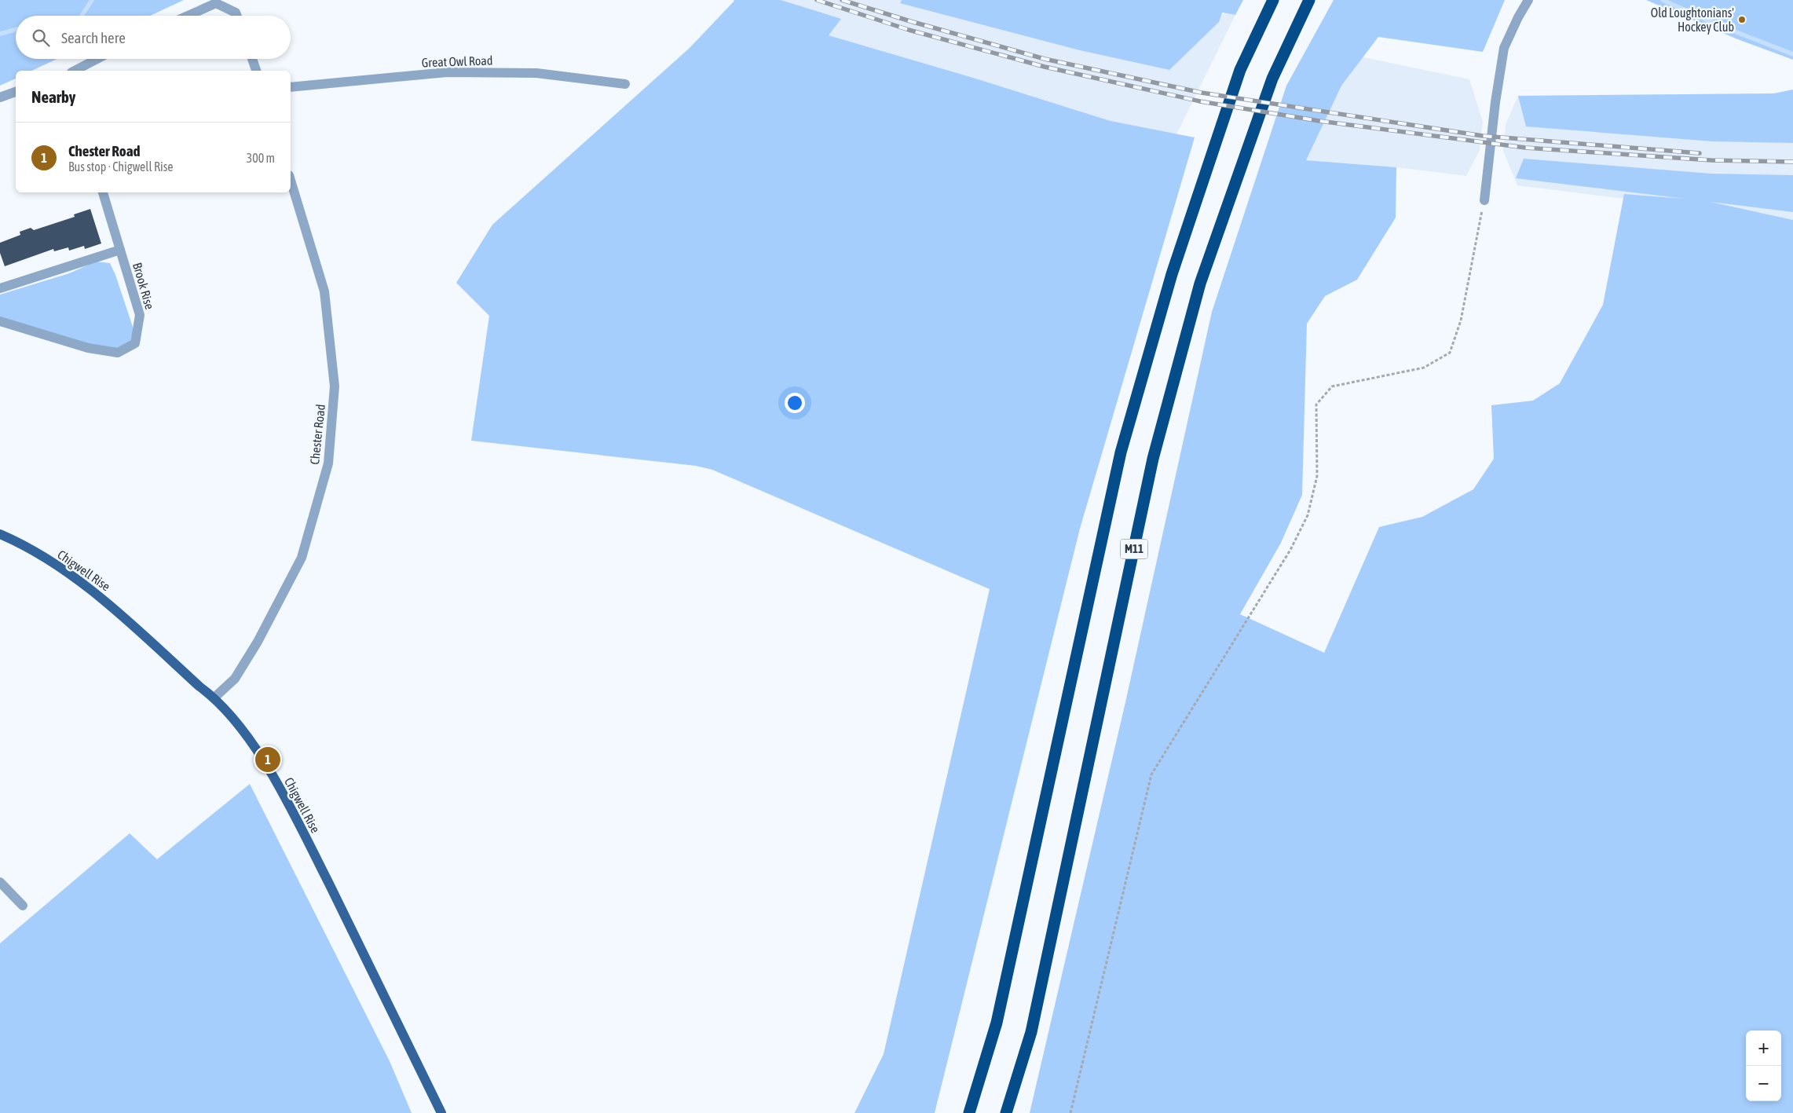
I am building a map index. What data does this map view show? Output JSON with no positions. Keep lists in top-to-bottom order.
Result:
{
  "streets": {
    "highway": ["M11"],
    "main road": ["Chigwell Rise"],
    "street": ["Great Owl Road", "Brook Rise", "Chester Road"]
  },
  "crossings": [
    ["Chester Road", "Chigwell Rise"]
  ],
  "places": ["Old Loughtonians' Hockey Club"],
  "page": {
    "search": "Search here",
    "heading": "Nearby",
    "list": [
      {
        "mark": "1",
        "name": "Chester Road",
        "note": "Bus stop · Chigwell Rise",
        "value": "300 m"
      }
    ],
    "pins": "1",
    "map_buttons": ["+", "−"]
  }
}
